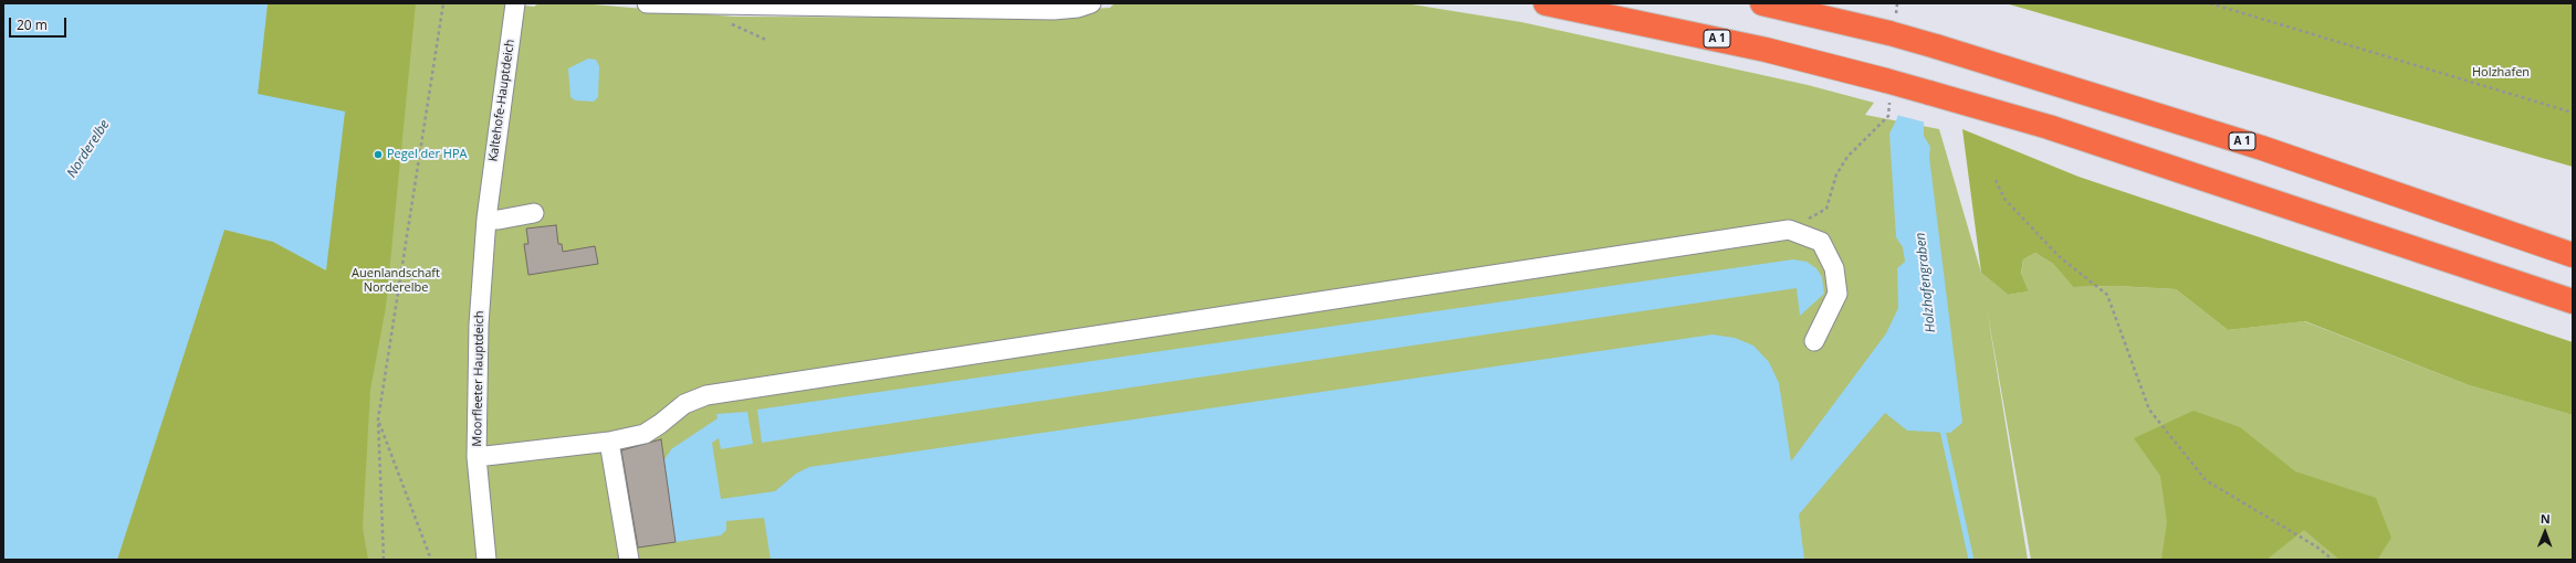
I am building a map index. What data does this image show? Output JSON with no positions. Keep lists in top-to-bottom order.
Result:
{
  "streets": {
    "highway": ["A 1"],
    "lane": ["Kaltehofe-Hauptdeich", "Moorfleeter Hauptdeich"]
  },
  "crossings": [
    ["Kaltehofe-Hauptdeich", "Moorfleeter Hauptdeich"]
  ],
  "water": ["Norderelbe", "Holzhafengraben"],
  "parks": ["Holzhafen", "Auenlandschaft Norderelbe"],
  "places": ["Pegel der HPA"],
  "scale_bar": "20 m",
  "north": "top"
}
